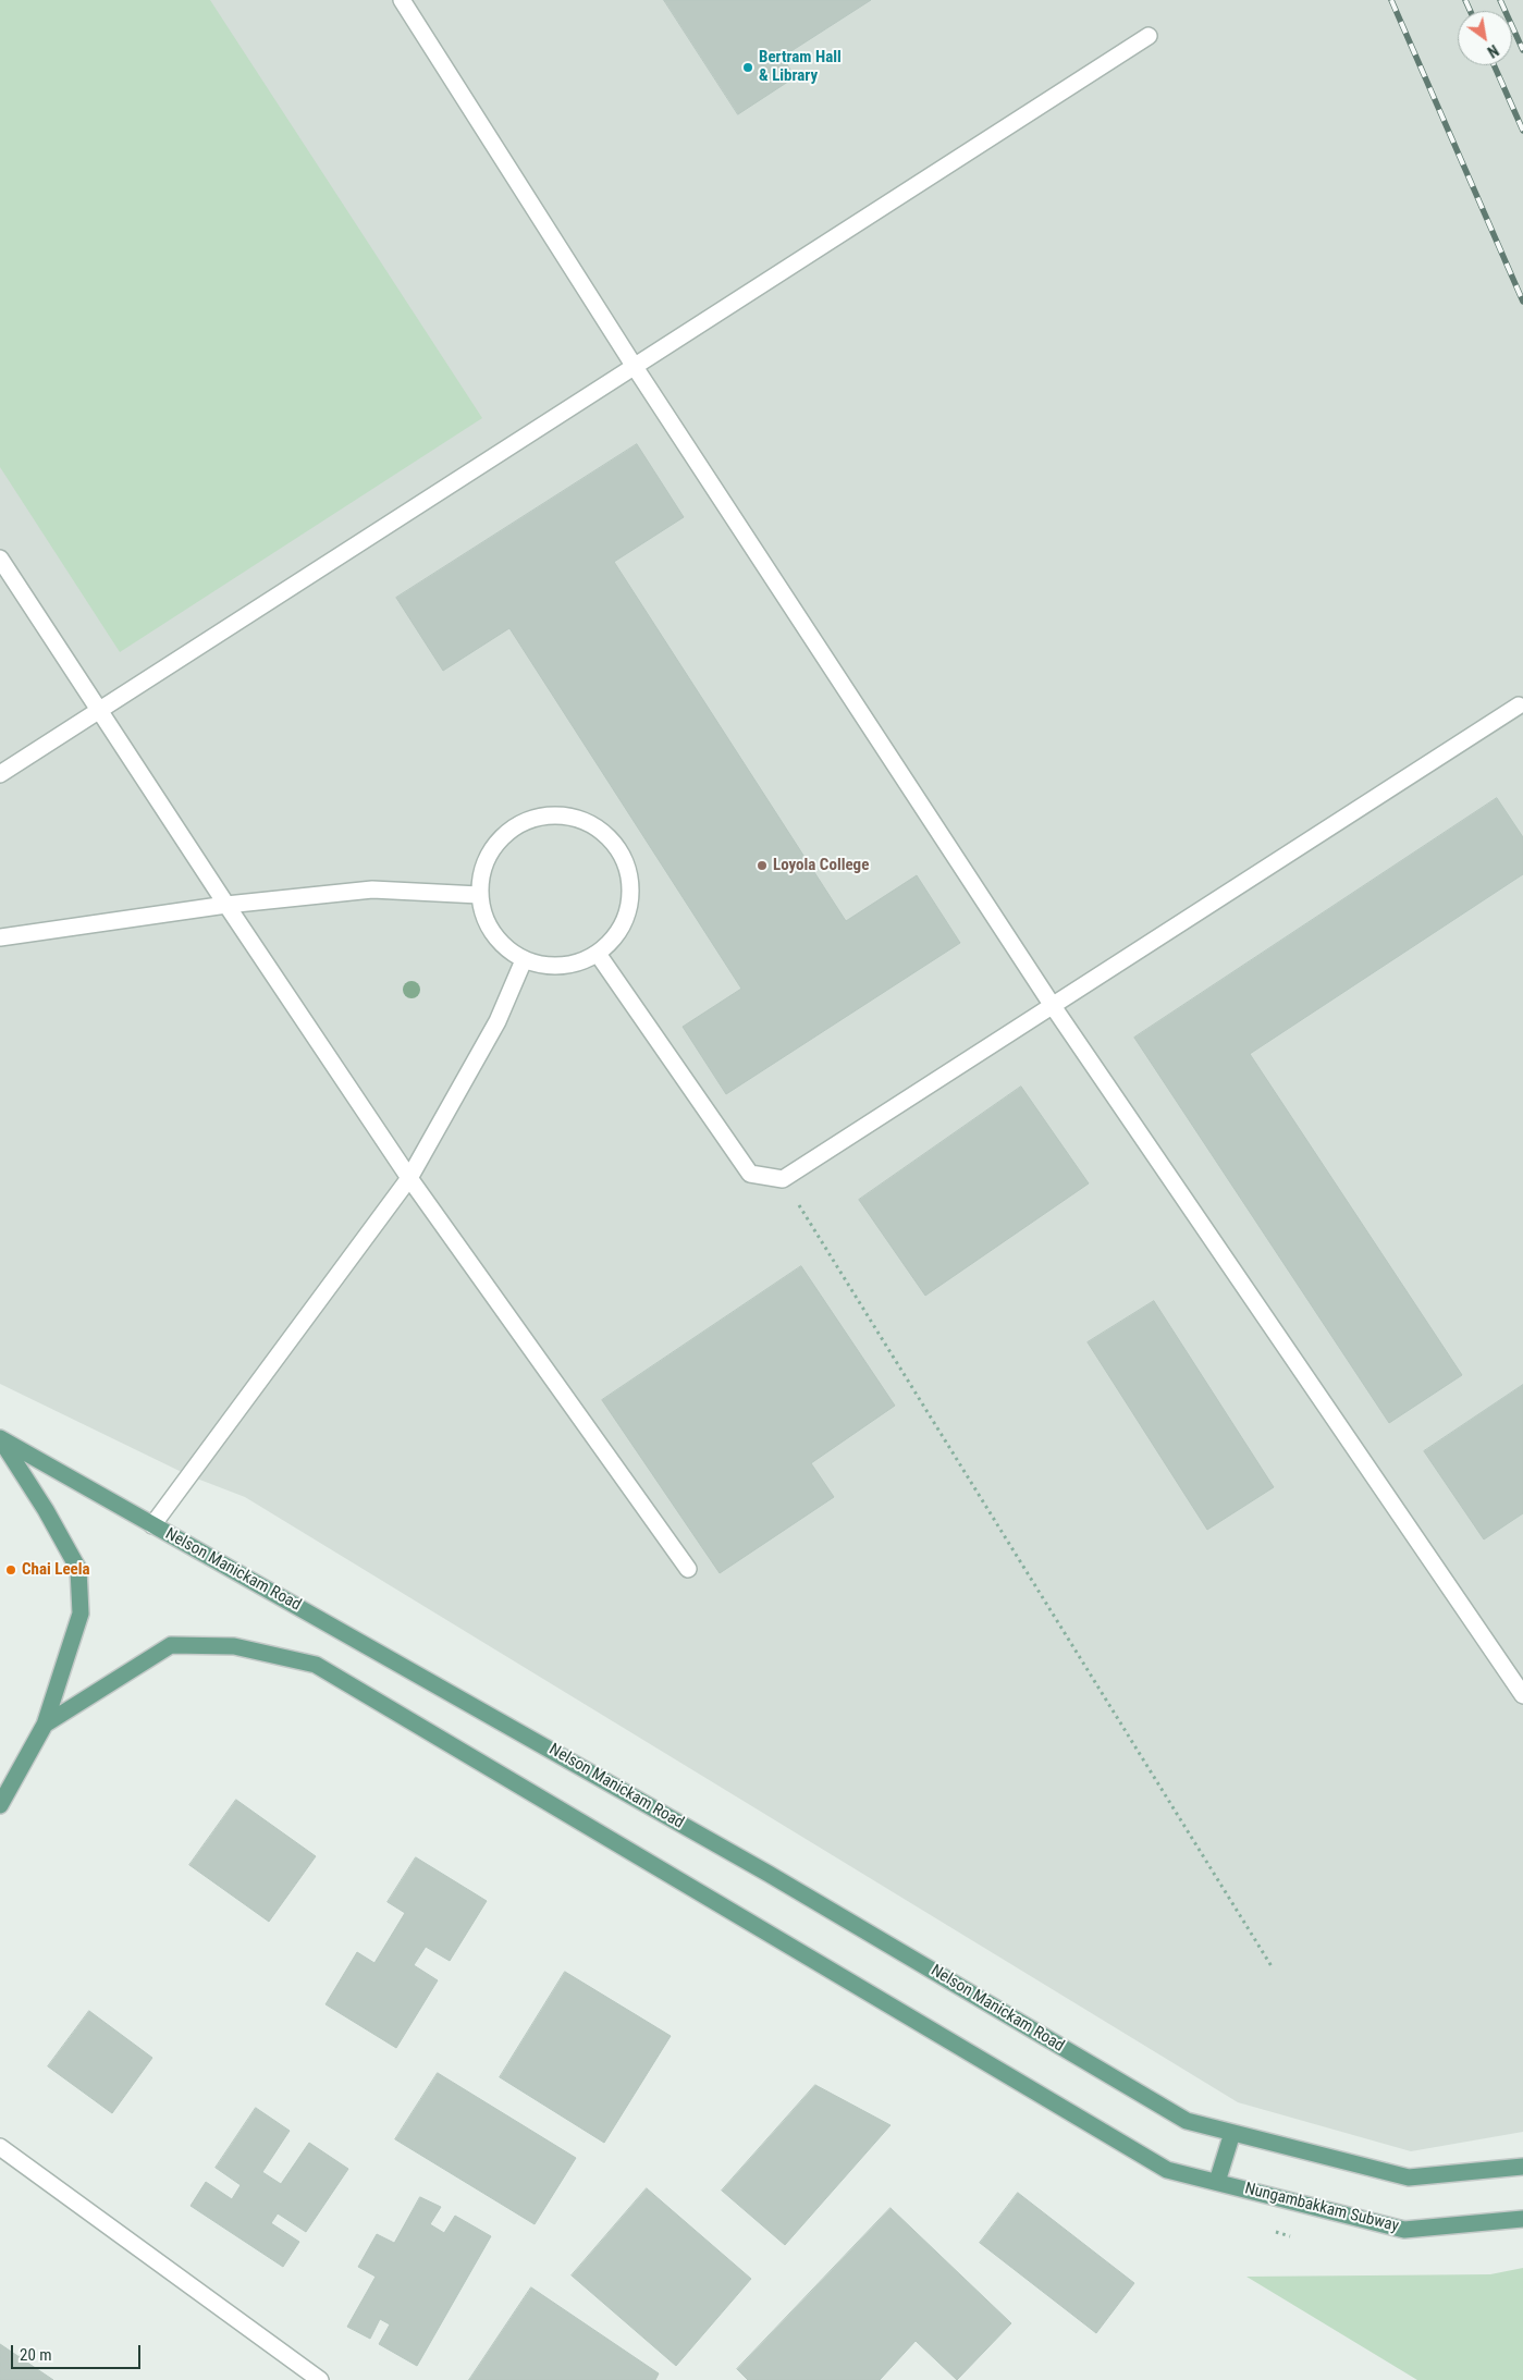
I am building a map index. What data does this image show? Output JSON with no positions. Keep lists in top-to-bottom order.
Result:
{
  "streets": {
    "main road": ["Nelson Manickam Road", "Nungambakkam Subway"]
  },
  "places": ["Bertram Hall & Library", "Loyola College", "Chai Leela"],
  "scale_bar": "20 m",
  "north": "bottom right"
}
